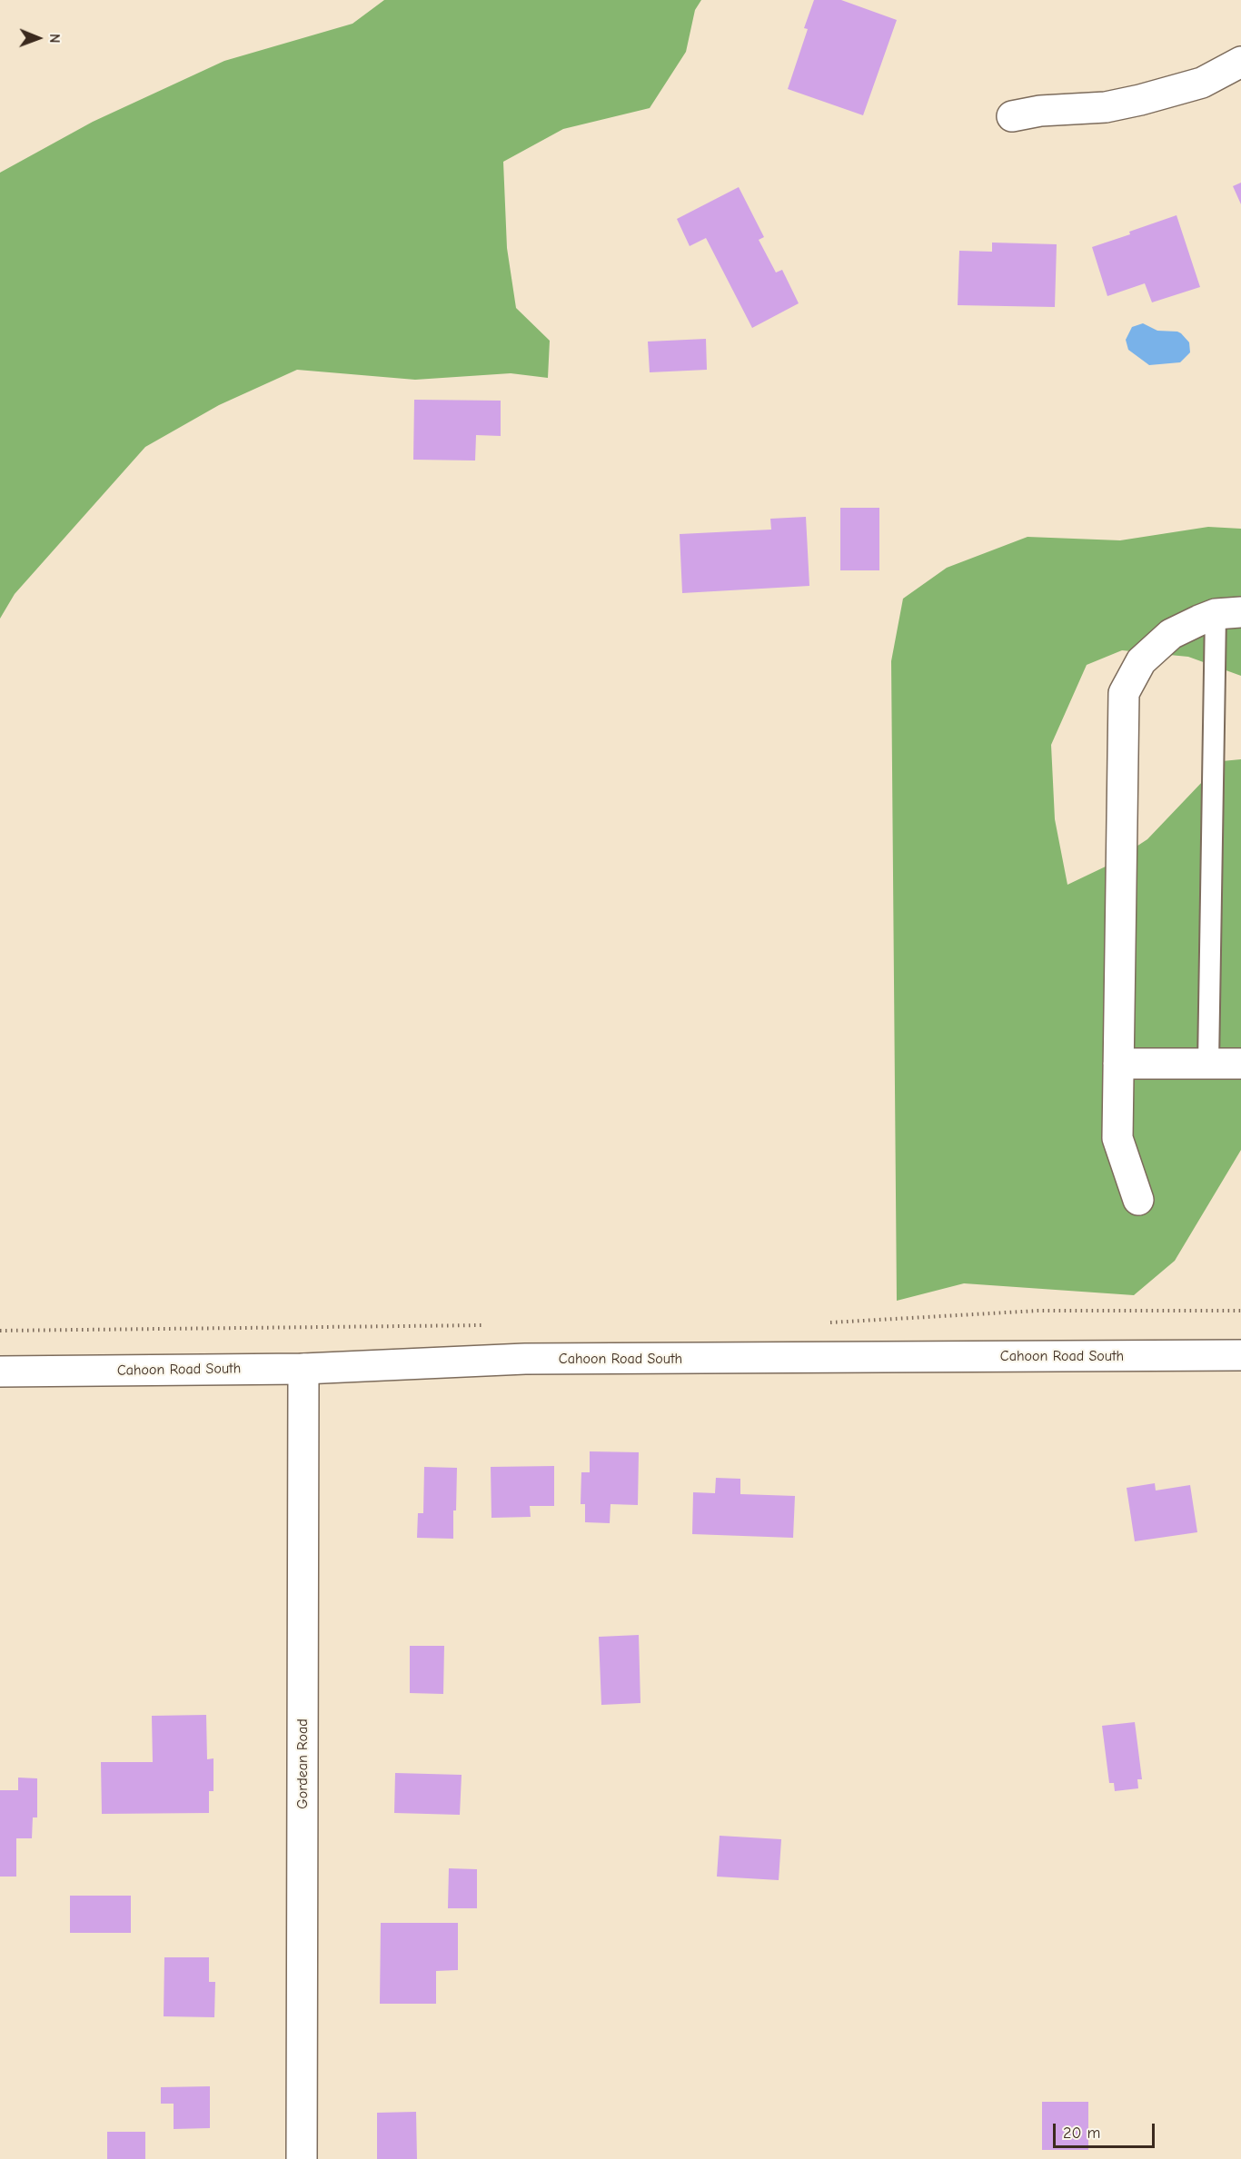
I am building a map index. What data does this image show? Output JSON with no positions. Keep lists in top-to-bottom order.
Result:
{
  "streets": {
    "street": ["Cahoon Road South", "Gordean Road"]
  },
  "crossings": [
    ["Cahoon Road South", "Gordean Road"]
  ],
  "scale_bar": "20 m",
  "north": "right"
}
